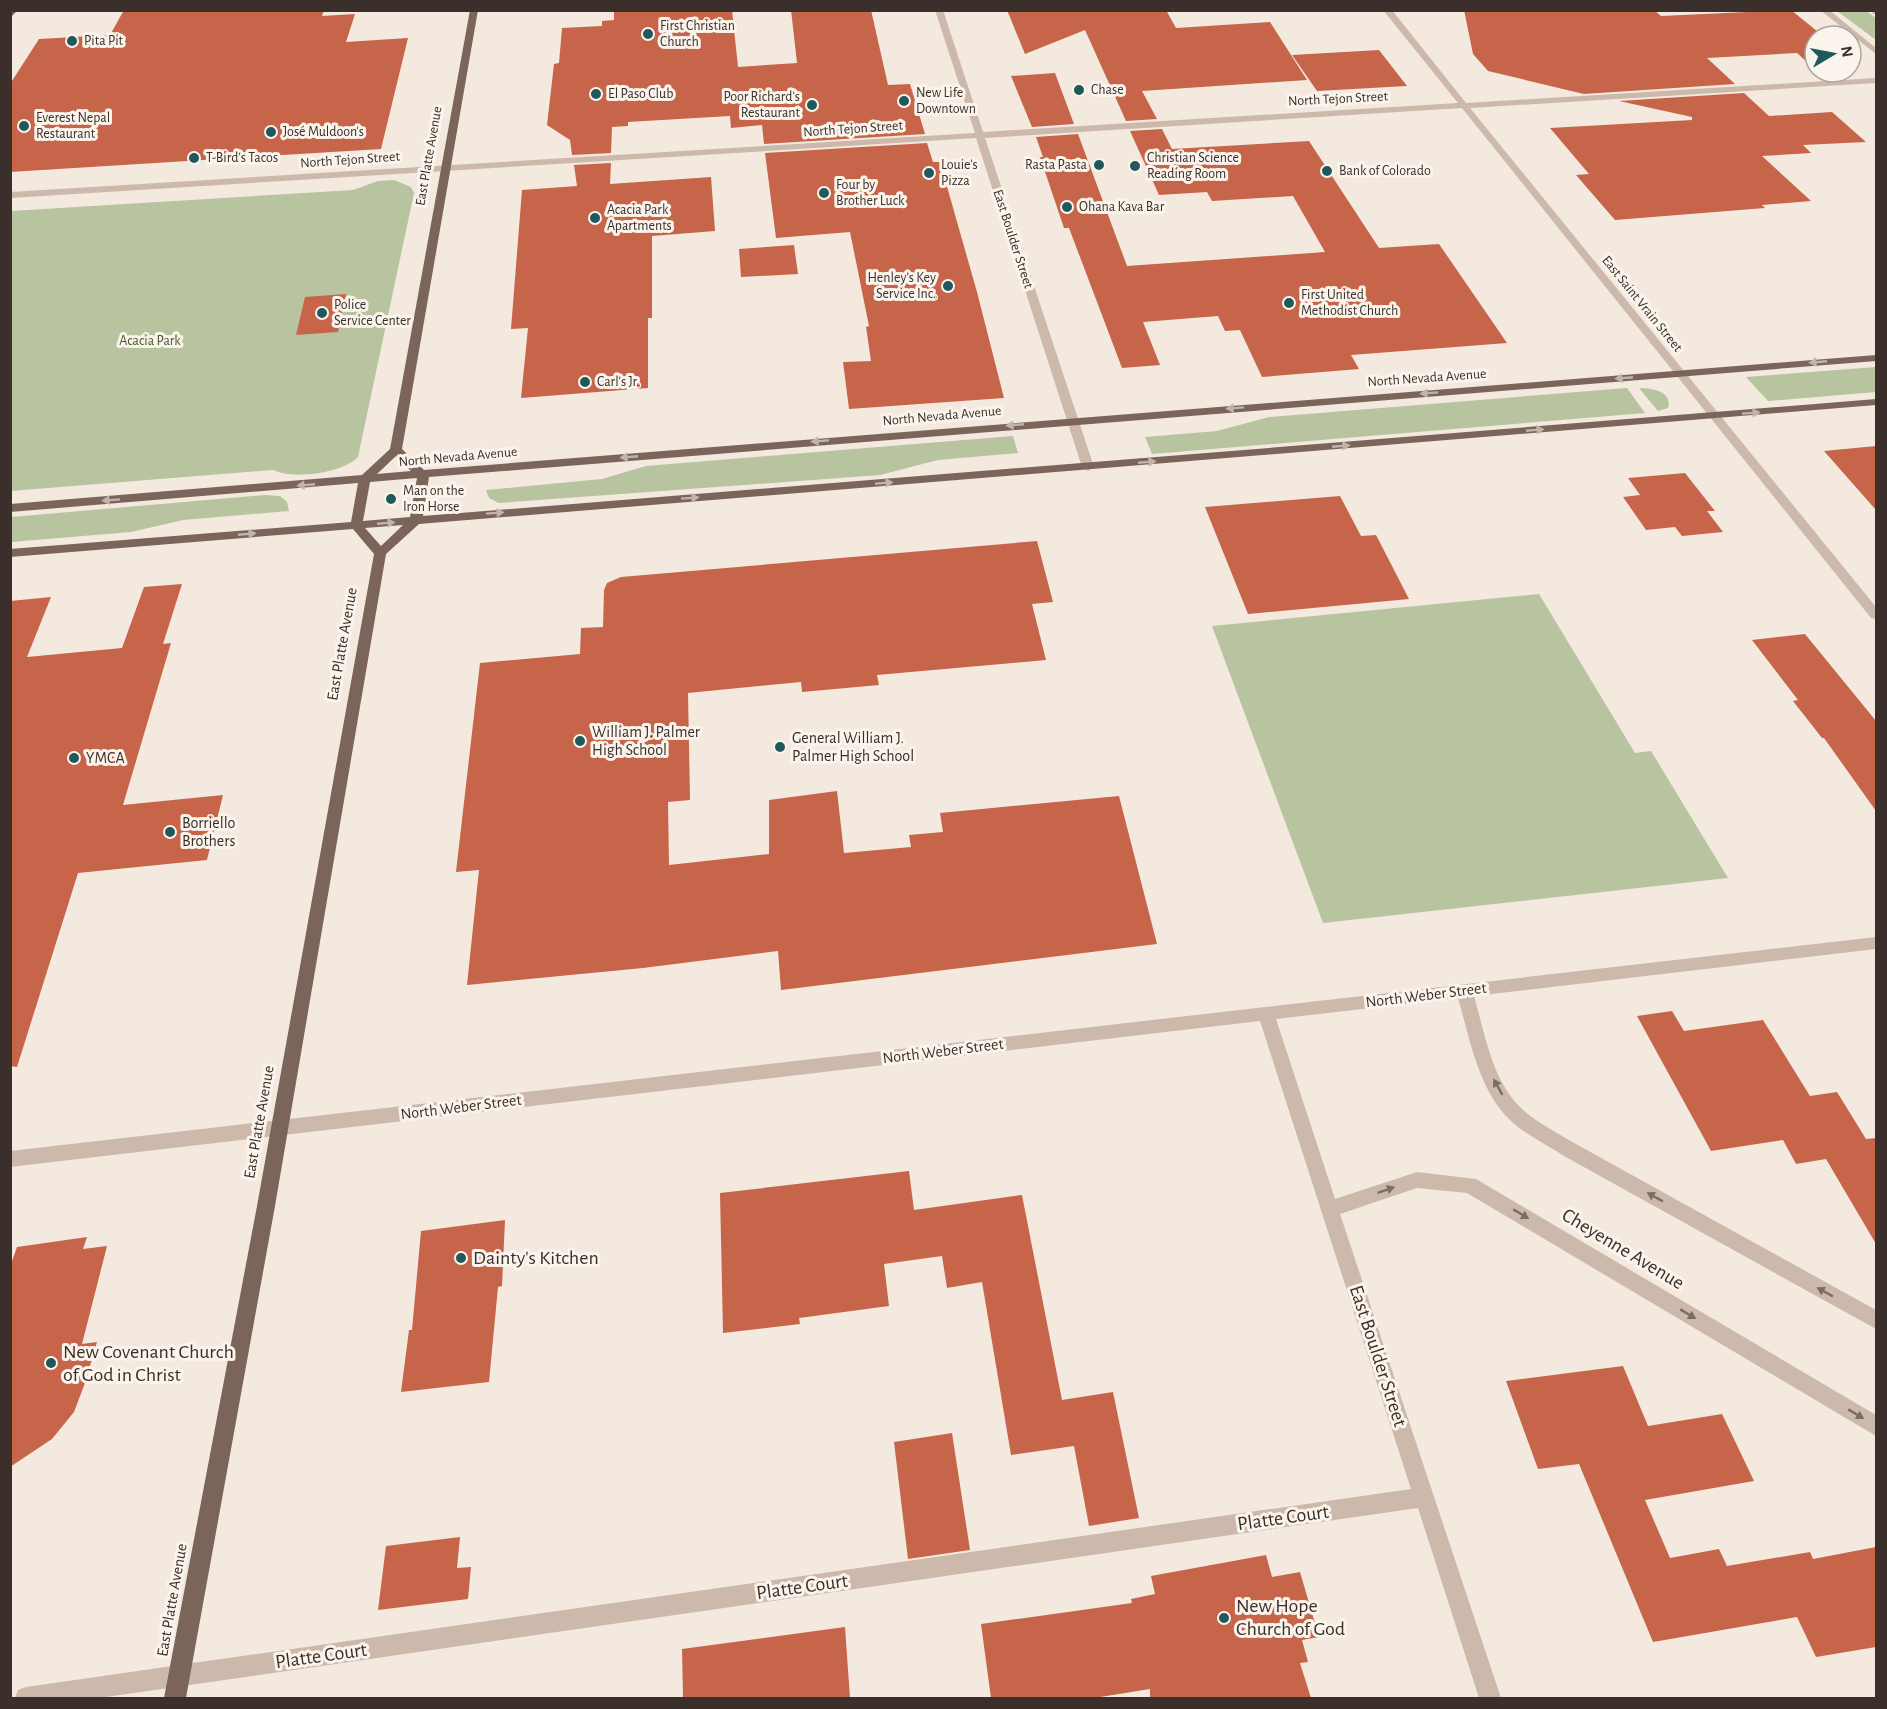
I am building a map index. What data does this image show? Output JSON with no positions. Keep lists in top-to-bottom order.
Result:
{
  "streets": {
    "main road": ["East Platte Avenue", "North Nevada Avenue"],
    "street": [
      "North Tejon Street",
      "East Boulder Street",
      "East Saint Vrain Street",
      "North Weber Street",
      "Cheyenne Avenue",
      "Platte Court"
    ]
  },
  "crossings": [
    ["North Tejon Street", "East Platte Avenue"],
    ["North Tejon Street", "East Boulder Street"],
    ["North Tejon Street", "East Saint Vrain Street"],
    ["East Platte Avenue", "North Weber Street"],
    ["East Platte Avenue", "Platte Court"],
    ["East Boulder Street", "North Nevada Avenue"],
    ["East Boulder Street", "North Weber Street"],
    ["East Boulder Street", "Cheyenne Avenue"],
    ["East Boulder Street", "Platte Court"],
    ["East Saint Vrain Street", "North Nevada Avenue"]
  ],
  "parks": ["Acacia Park"],
  "places": [
    "First Christian Church",
    "Pita Pit",
    "Chase",
    "El Paso Club",
    "New Life Downtown",
    "Poor Richard's Restaurant",
    "Everest Nepal Restaurant",
    "José Muldoon's",
    "T-Bird's Tacos",
    "Rasta Pasta",
    "Christian Science Reading Room",
    "Bank of Colorado",
    "Louie's Pizza",
    "Four by Brother Luck",
    "Ohana Kava Bar",
    "Acacia Park Apartments",
    "Henley’s Key Service Inc.",
    "First United Methodist Church",
    "Police Service Center",
    "Carl's Jr.",
    "Man on the Iron Horse",
    "William J. Palmer High School",
    "General William J. Palmer High School",
    "YMCA",
    "Borriello Brothers",
    "Dainty's Kitchen",
    "New Covenant Church of God in Christ",
    "New Hope Church of God"
  ],
  "north": "right"
}
